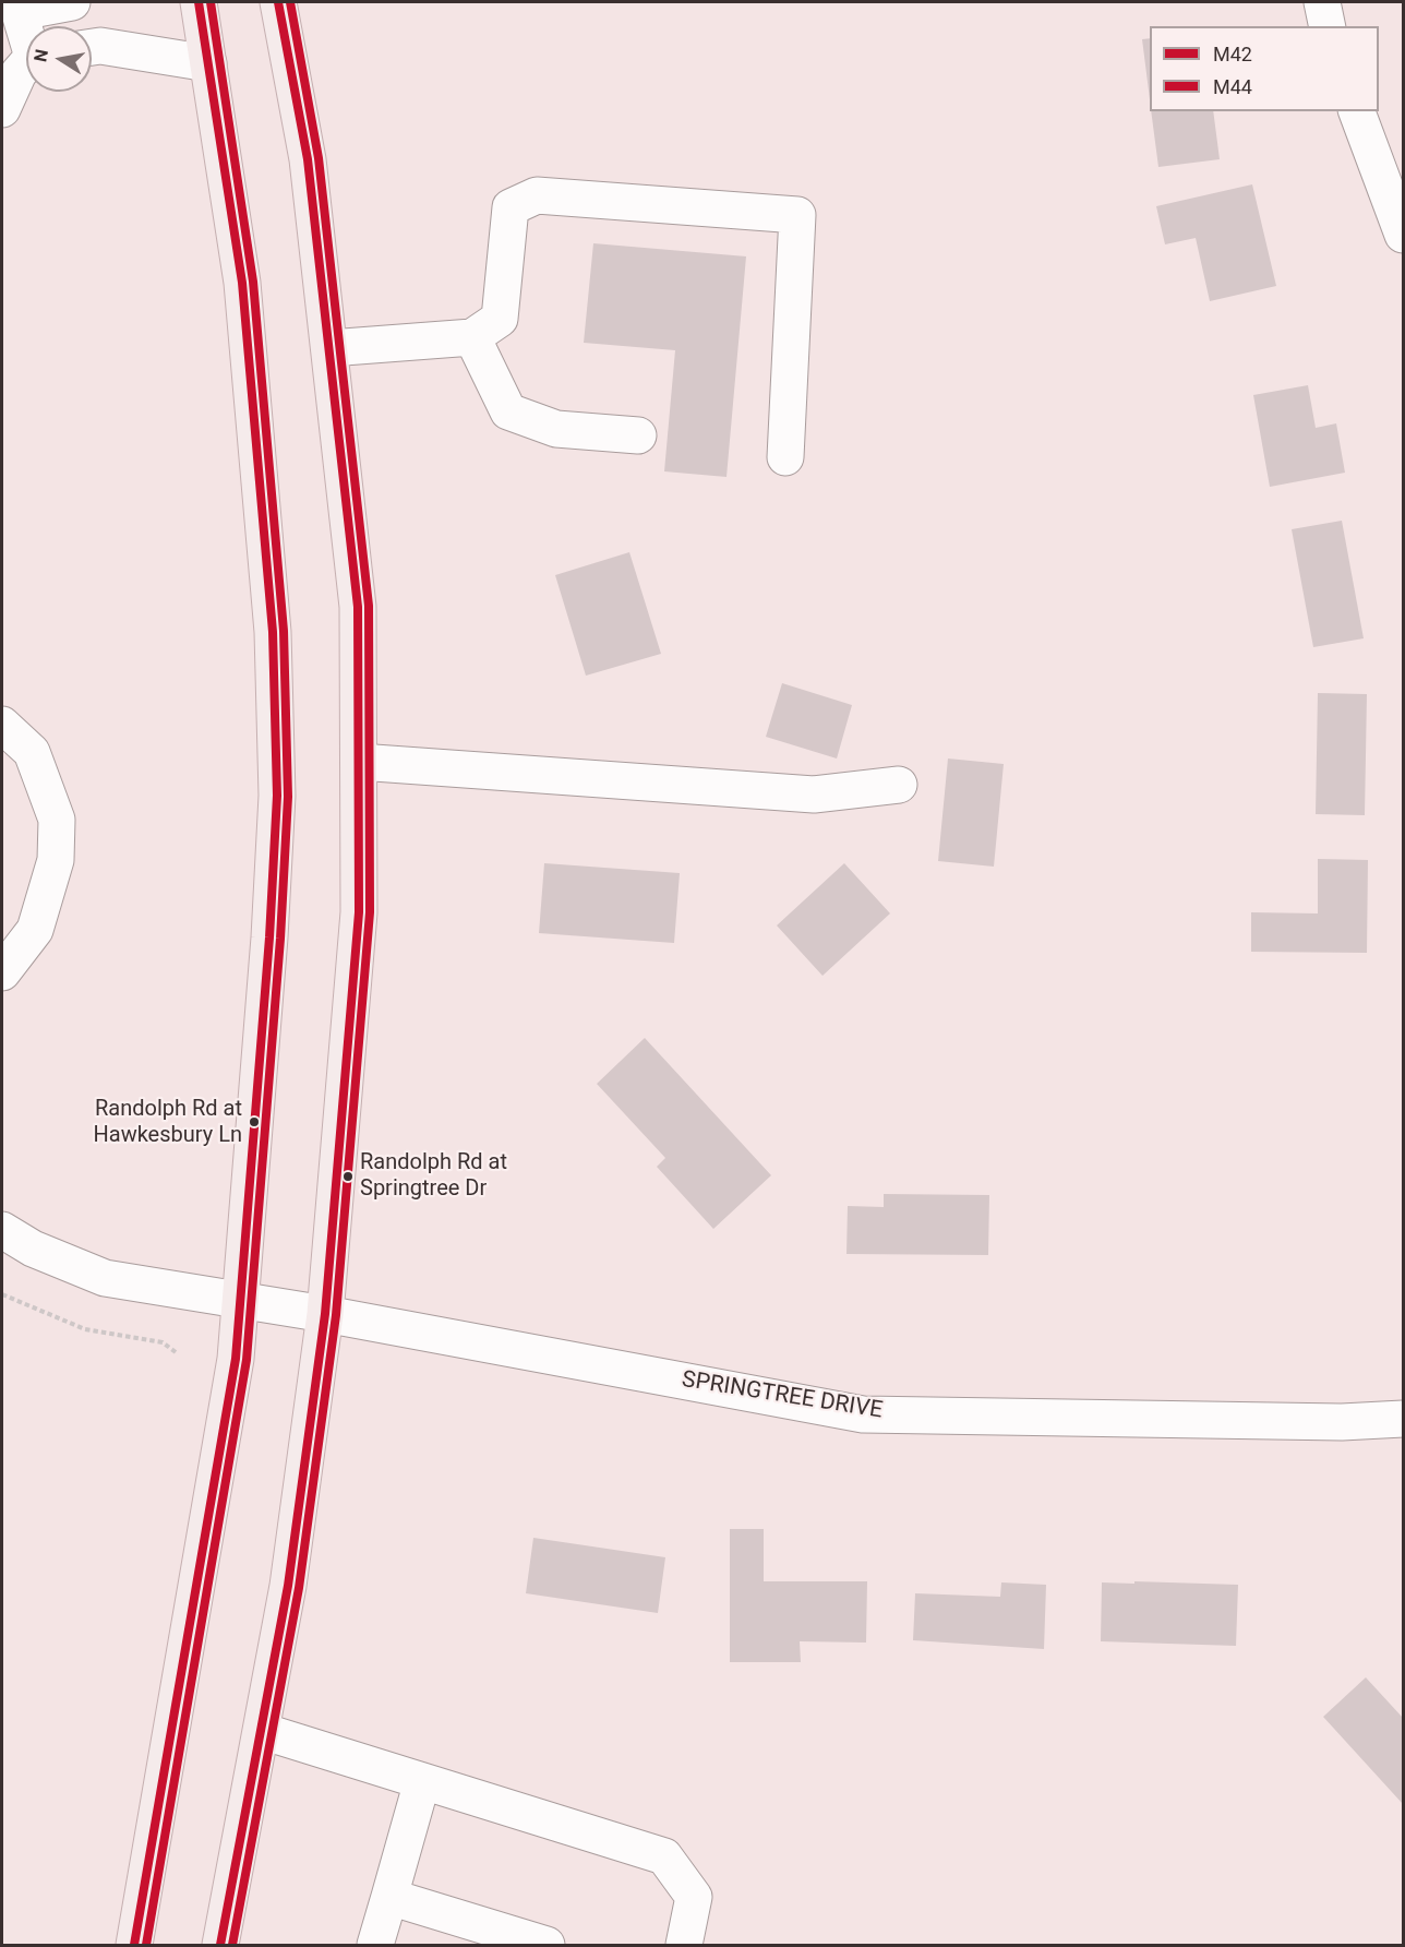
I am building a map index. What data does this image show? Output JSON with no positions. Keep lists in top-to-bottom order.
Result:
{
  "streets": {
    "street": ["SPRINGTREE DRIVE"]
  },
  "places": ["Randolph Rd at Hawkesbury Ln", "Randolph Rd at Springtree Dr"],
  "lines": ["transit line M42", "transit line M44"],
  "legend": ["M42", "M44"],
  "north": "left"
}
